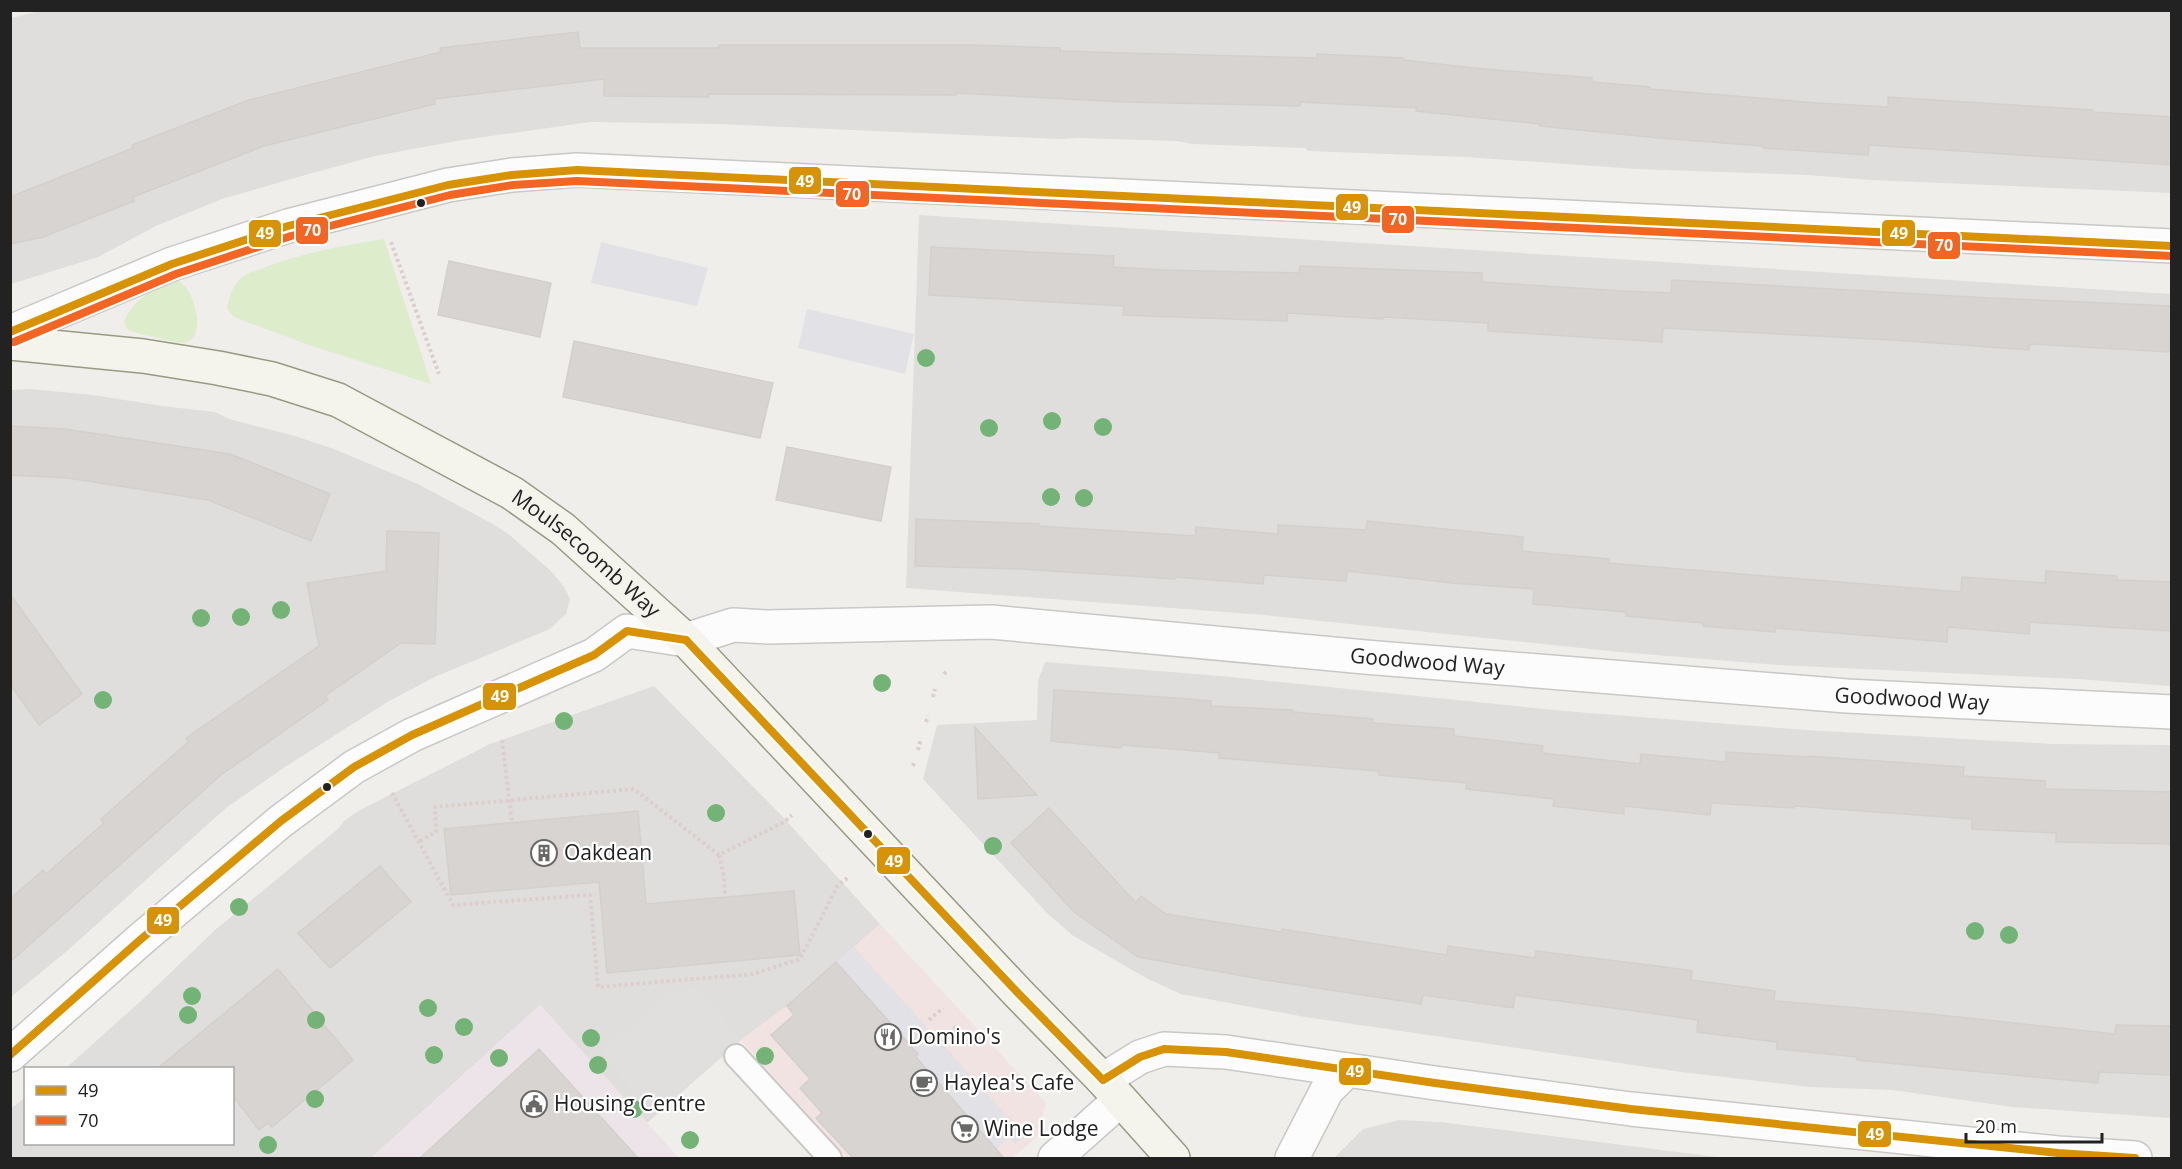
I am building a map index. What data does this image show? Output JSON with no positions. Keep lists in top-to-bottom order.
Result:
{
  "streets": {
    "street": ["Moulsecoomb Way", "Goodwood Way"]
  },
  "crossings": [
    ["Moulsecoomb Way", "Goodwood Way"]
  ],
  "places": {
    "building": ["Oakdean"],
    "restaurant": ["Domino's"],
    "cafe": ["Haylea's Cafe"],
    "public building": ["Housing Centre"],
    "supermarket": ["Wine Lodge"]
  },
  "lines": ["transit line 49", "transit line 70"],
  "legend": ["49", "70"],
  "scale_bar": "20 m"
}
